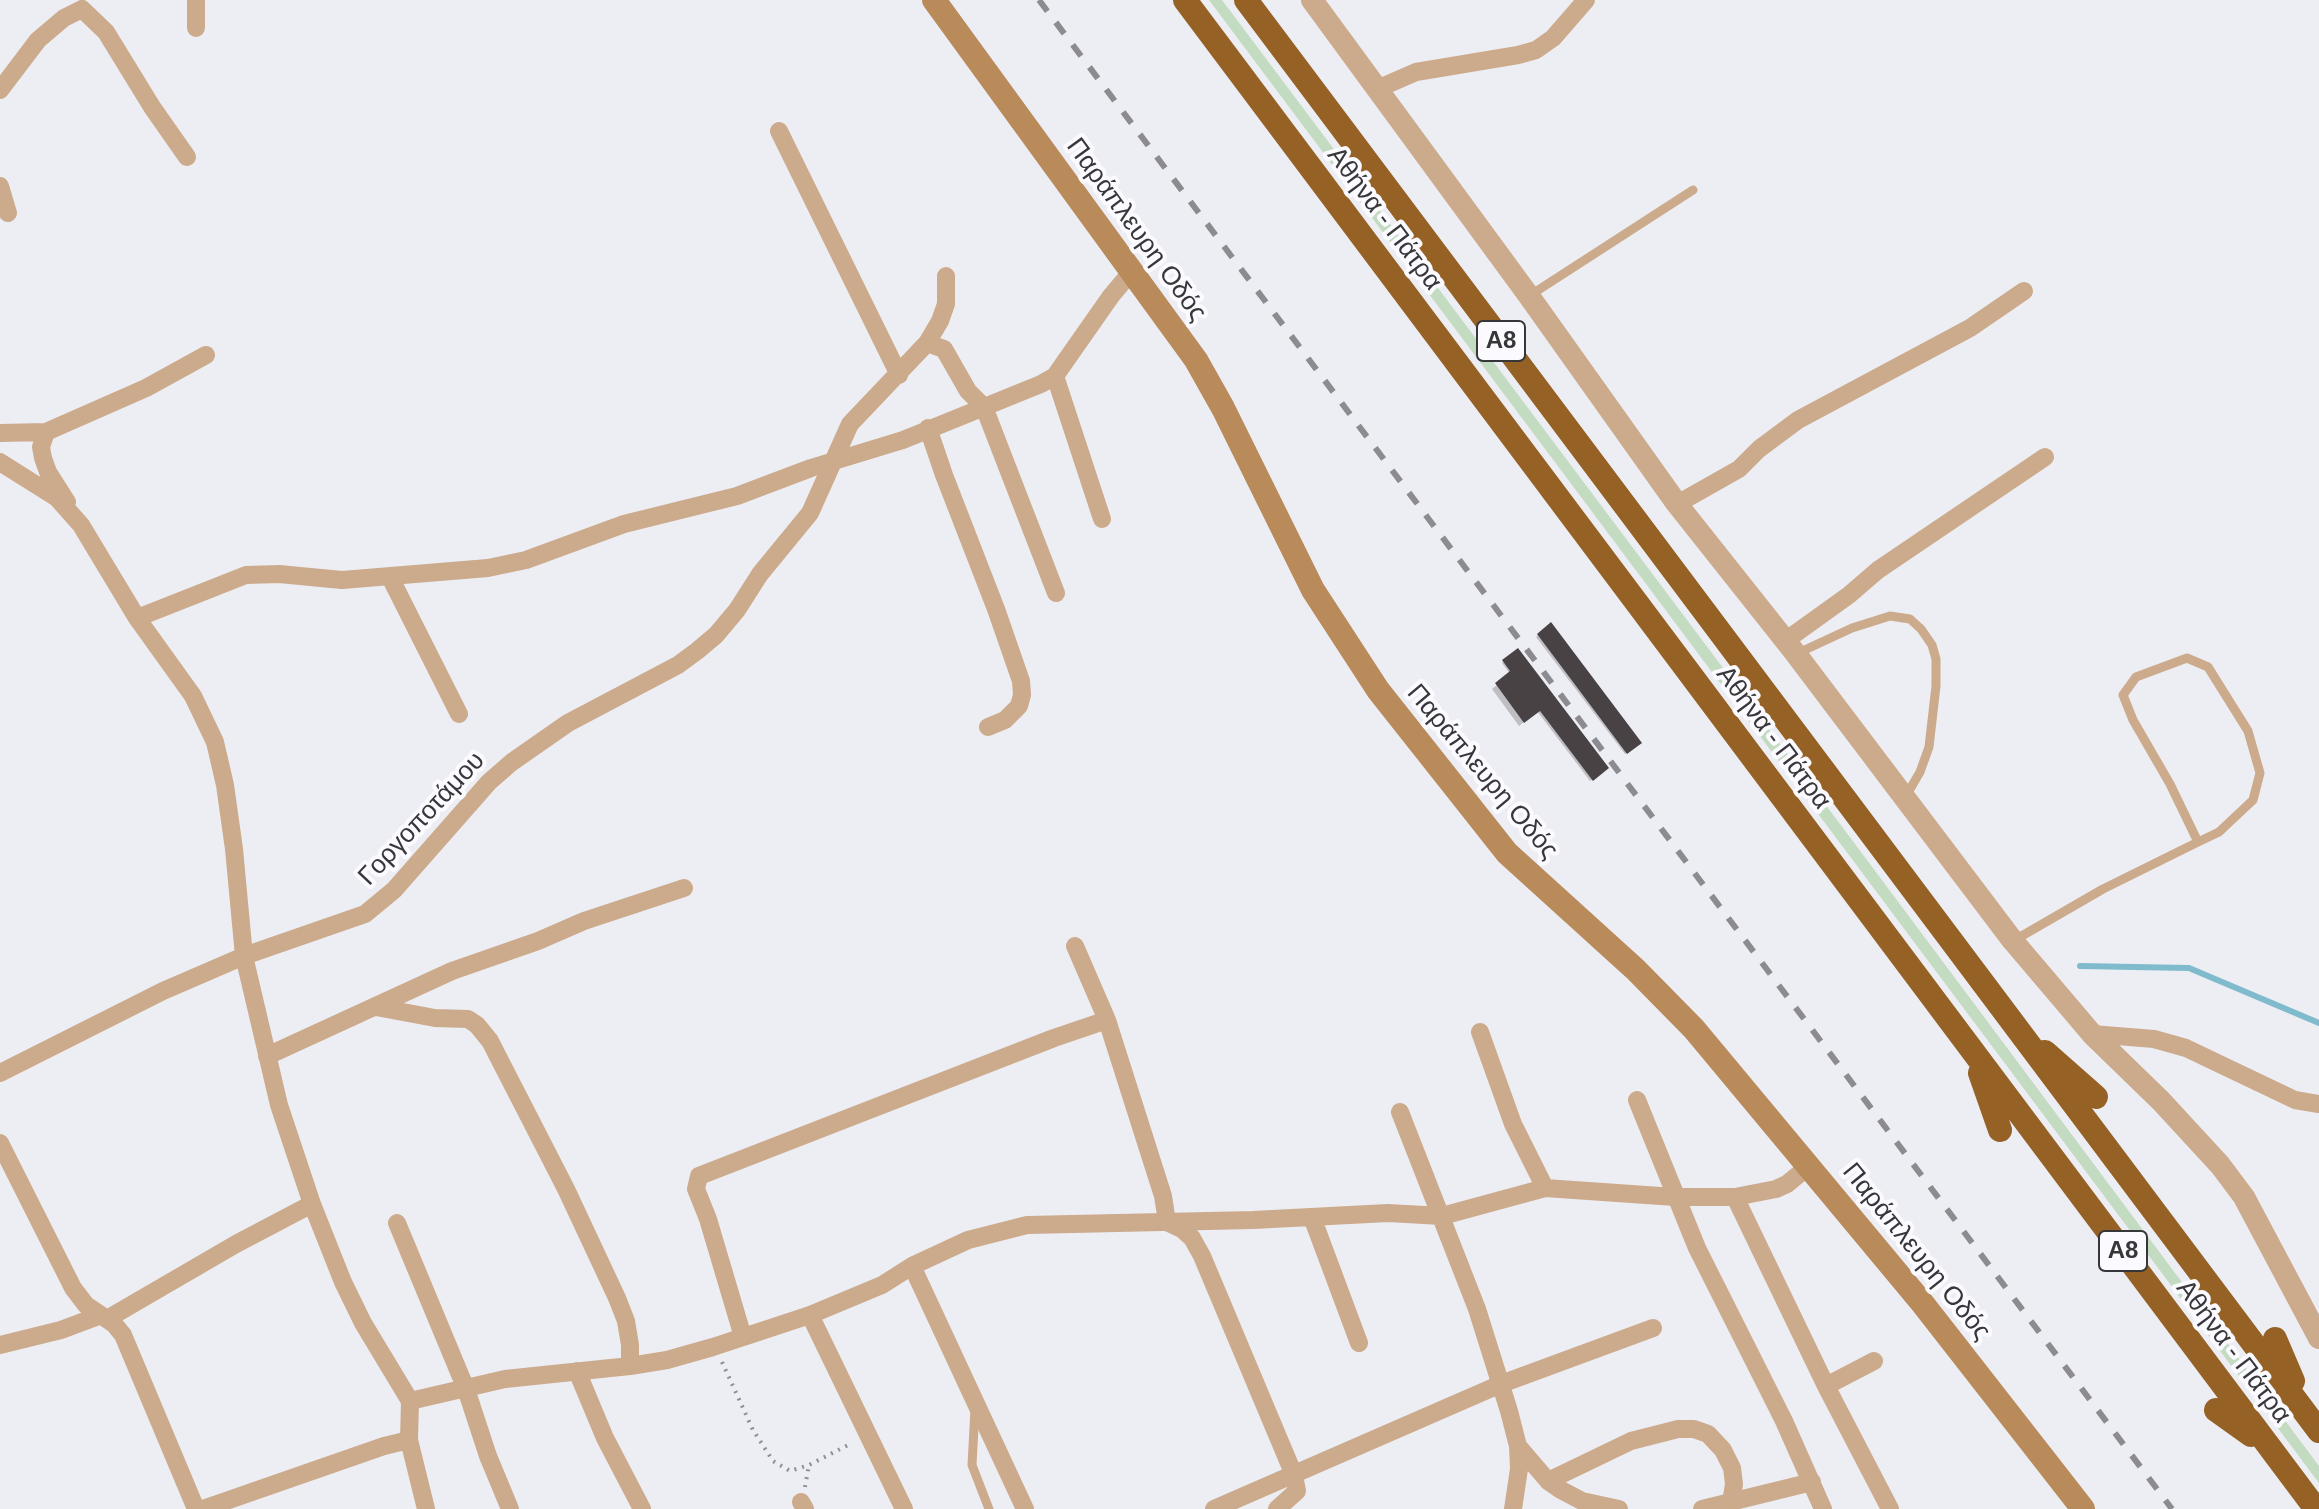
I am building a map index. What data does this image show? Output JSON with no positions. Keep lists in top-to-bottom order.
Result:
{
  "streets": {
    "highway": ["Αθήνα - Πάτρα", "Α8"],
    "main road": ["Παράπλευρη Οδός"],
    "street": ["Γοργοποτάμου"]
  }
}
